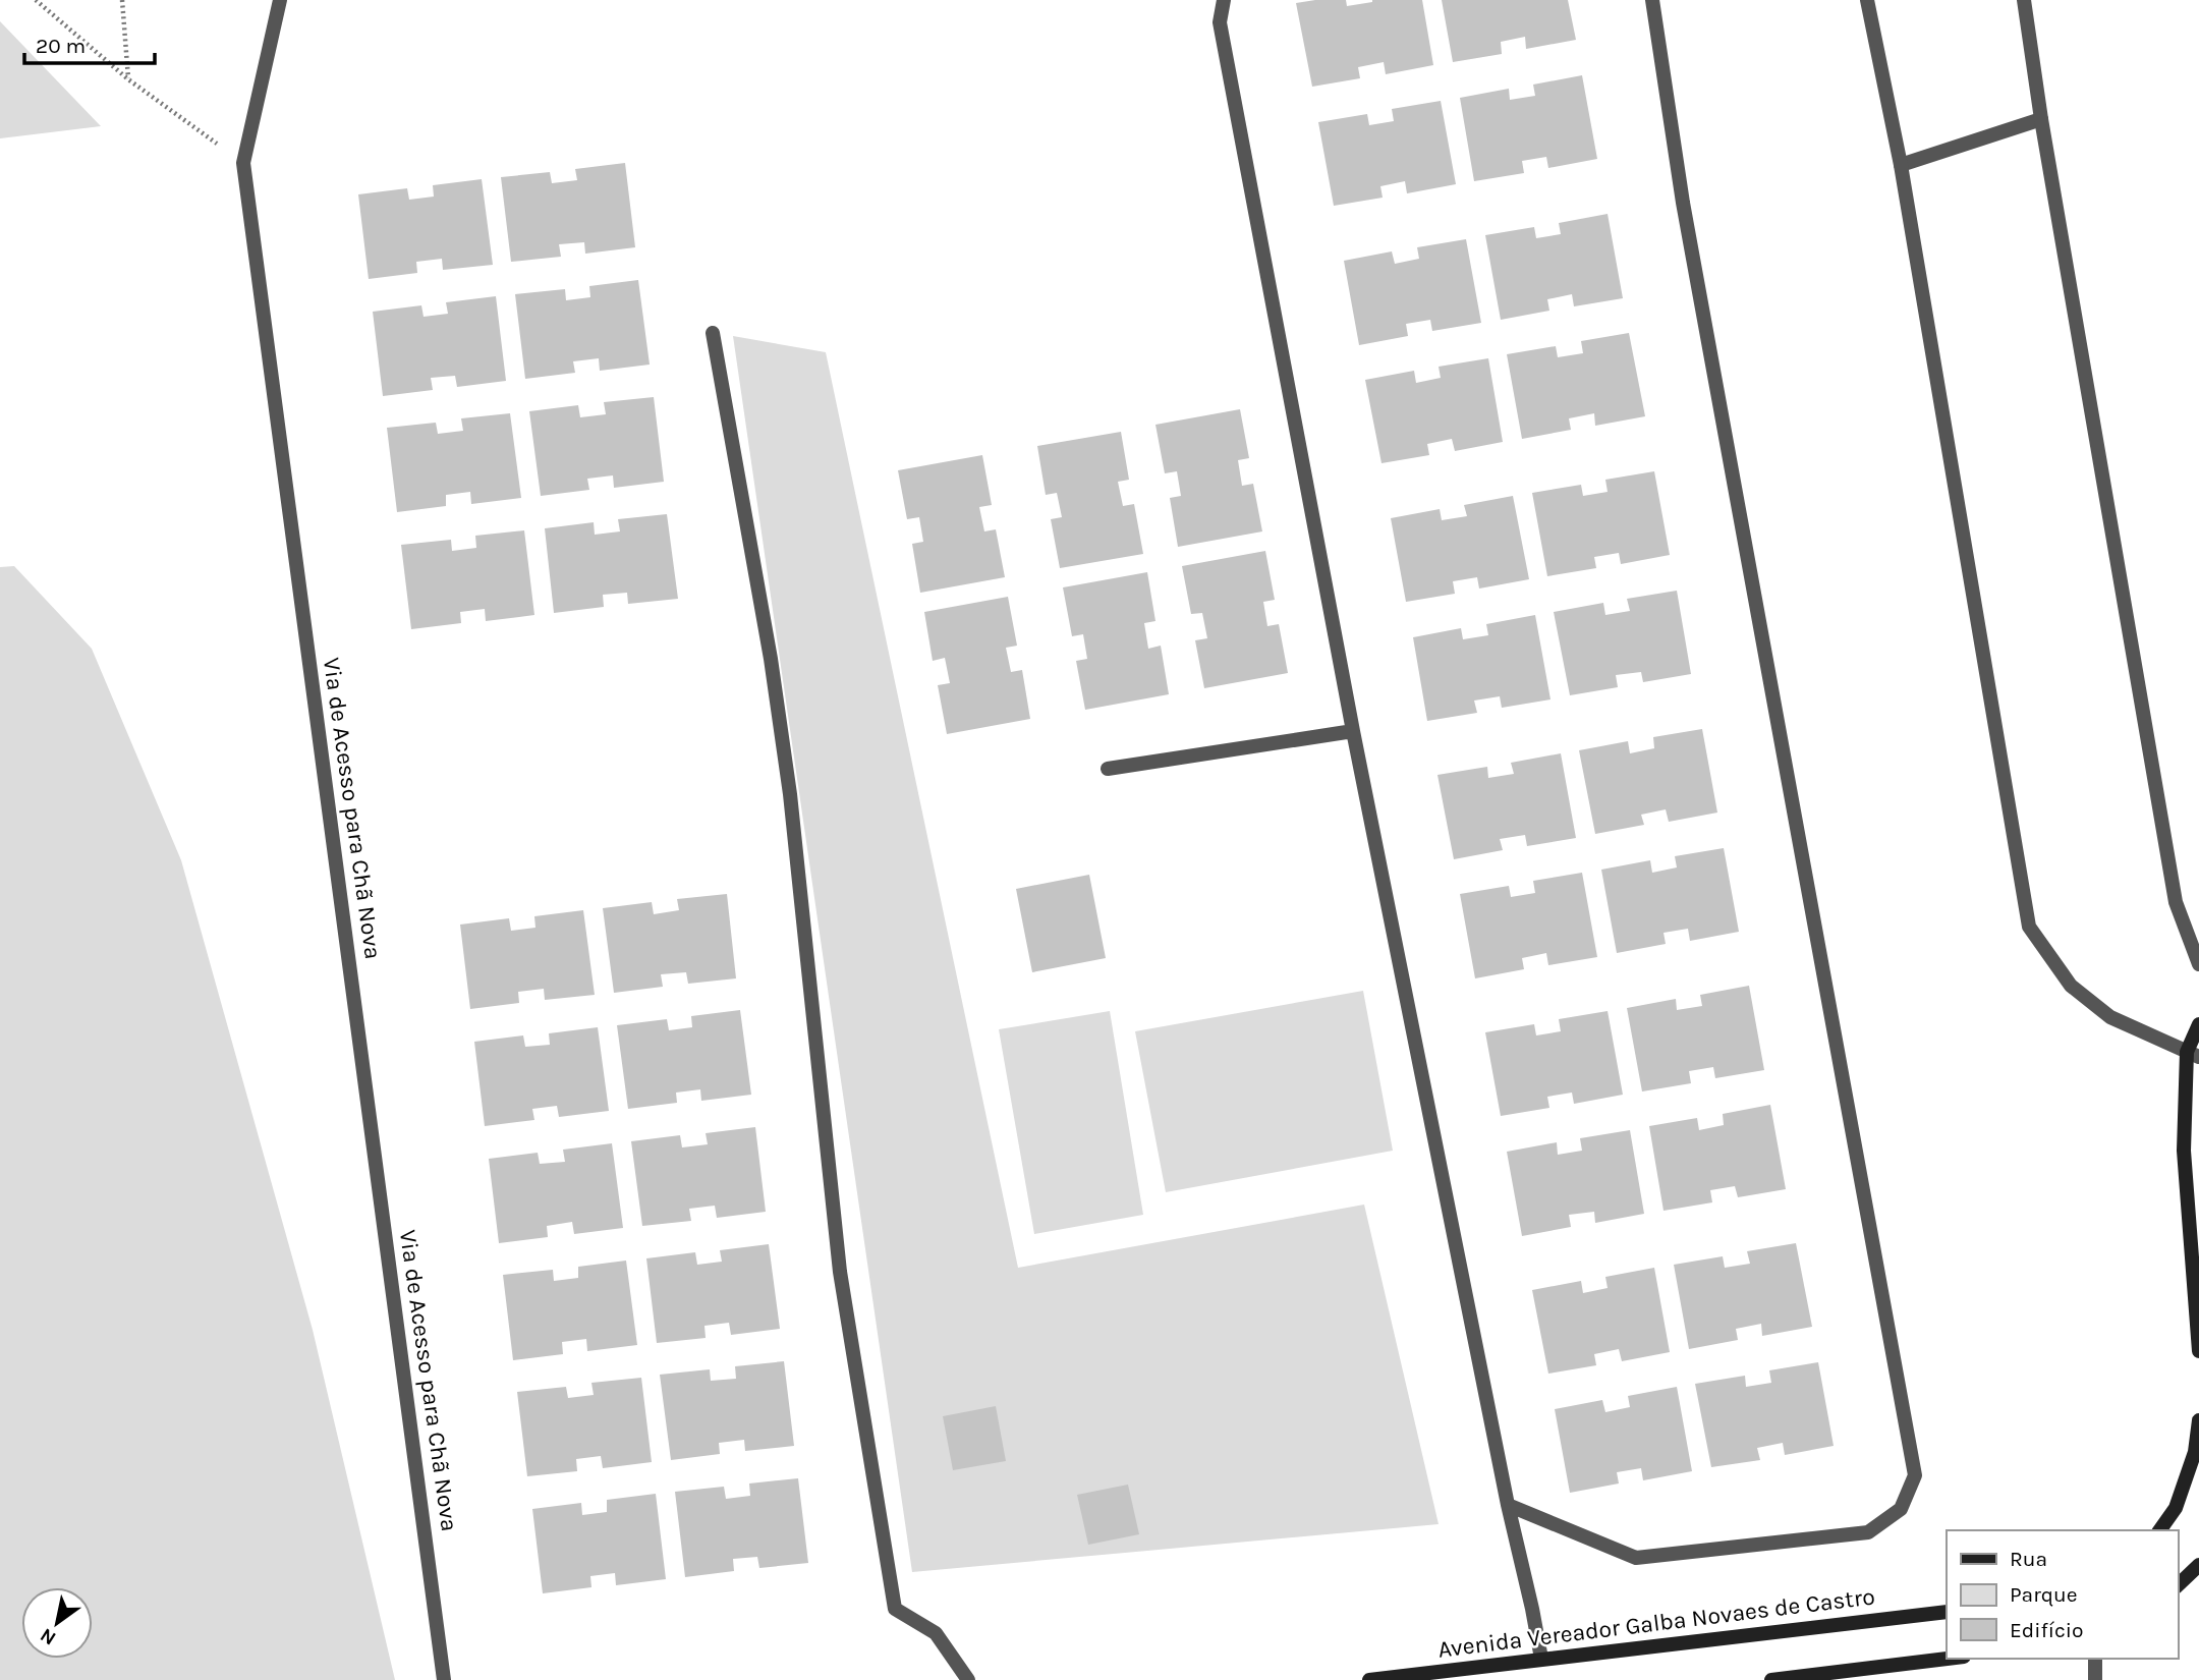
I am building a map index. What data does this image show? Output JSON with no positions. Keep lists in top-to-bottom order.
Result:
{
  "streets": {
    "street": ["Via de Acesso para Chã Nova", "Avenida Vereador Galba Novaes de Castro"]
  },
  "legend": ["Rua", "Parque", "Edifício"],
  "scale_bar": "20 m",
  "north": "bottom left"
}
